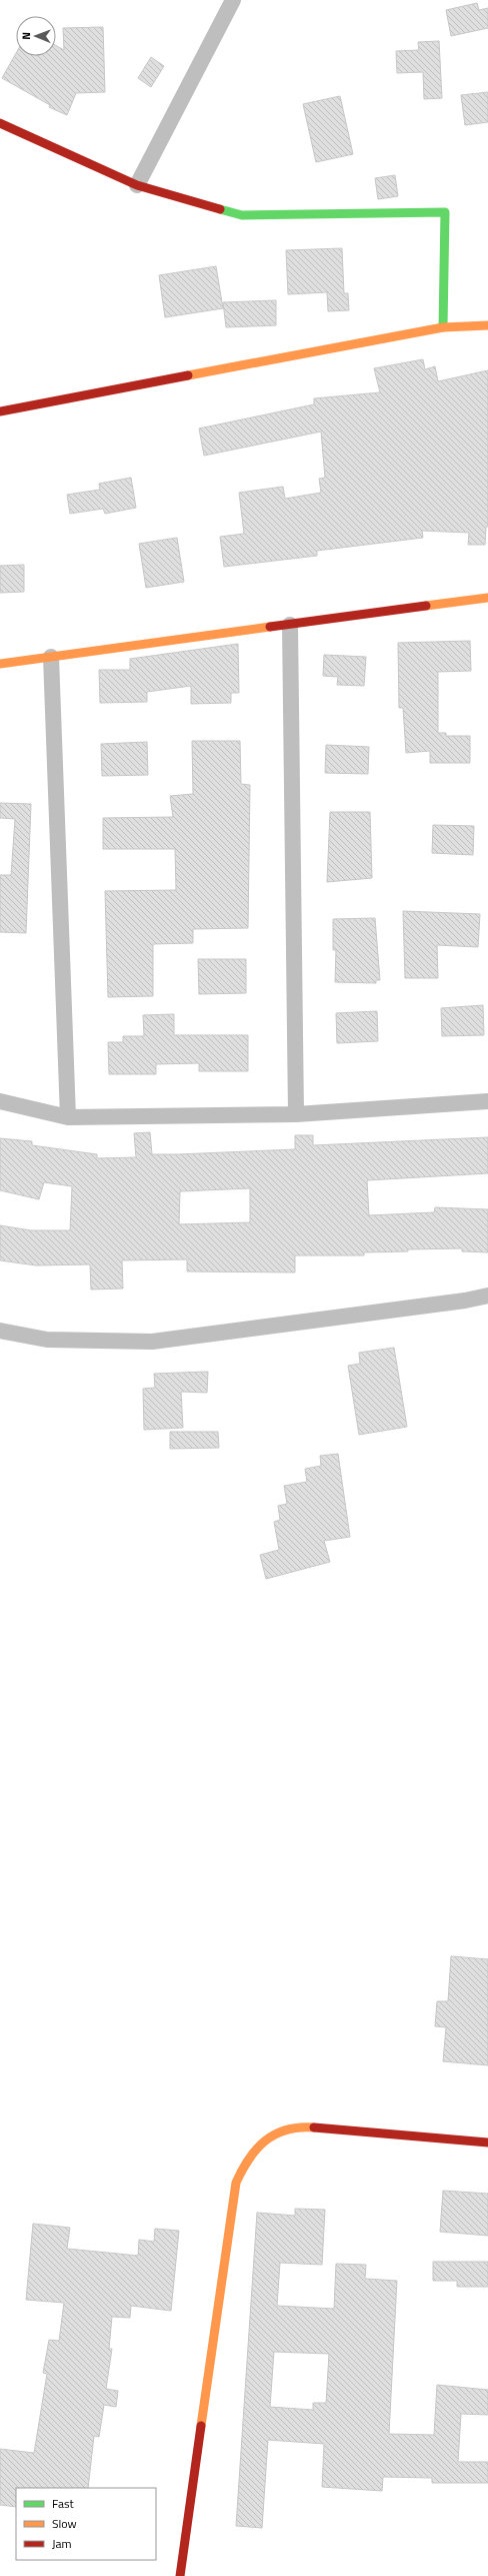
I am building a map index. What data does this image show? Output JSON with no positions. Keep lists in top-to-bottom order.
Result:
{
  "legend": ["Fast", "Slow", "Jam"],
  "north": "left"
}
